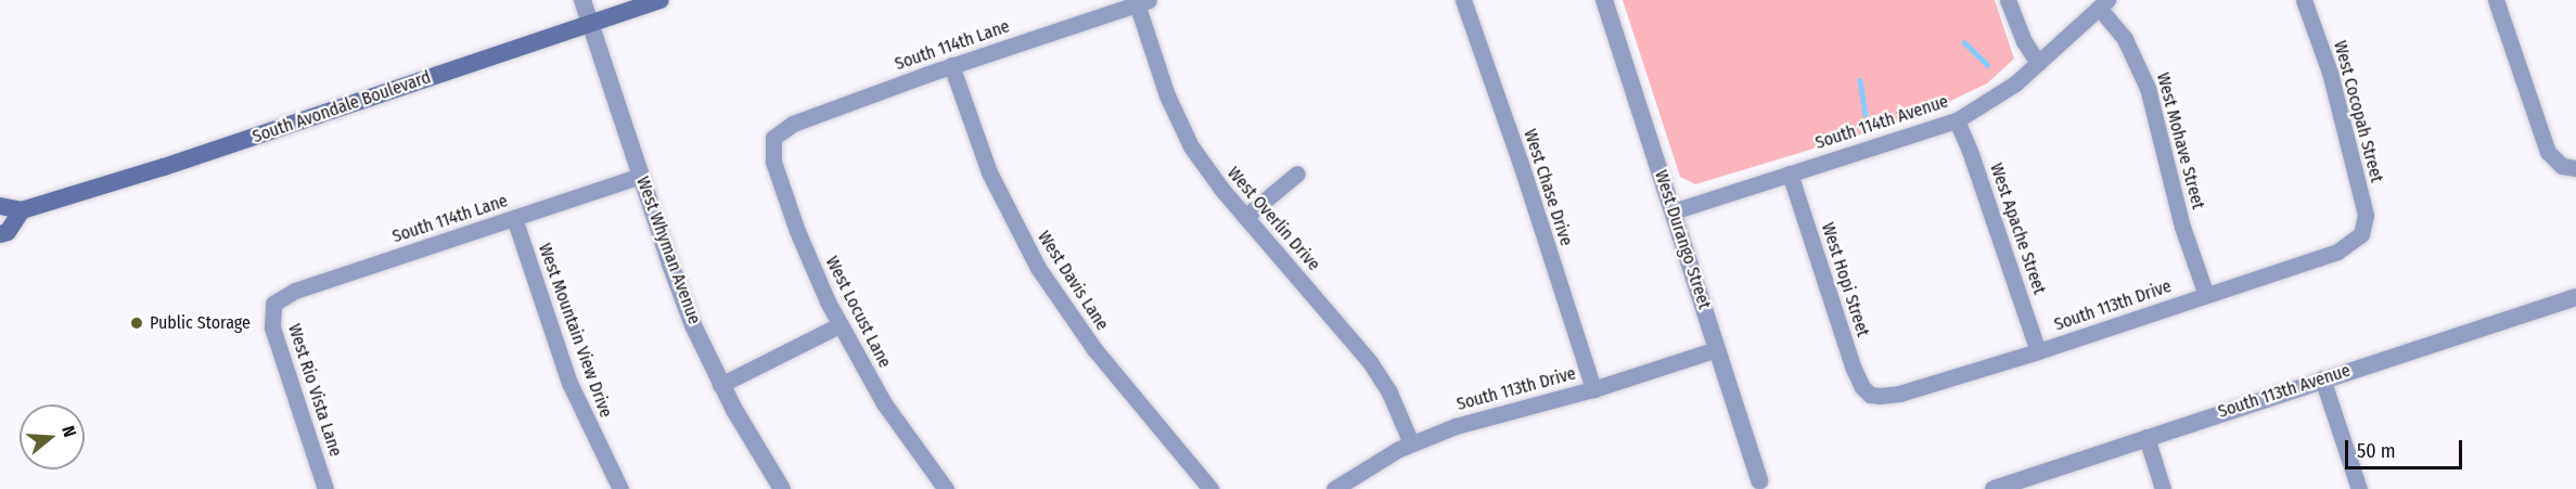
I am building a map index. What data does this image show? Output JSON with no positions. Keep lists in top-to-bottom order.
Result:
{
  "streets": {
    "main road": ["South Avondale Boulevard"],
    "street": [
      "South 114th Lane",
      "West Cocopah Street",
      "South 114th Avenue",
      "West Mohave Street",
      "West Chase Drive",
      "West Overlin Drive",
      "West Apache Street",
      "West Durango Street",
      "West Whyman Avenue",
      "West Hopi Street",
      "West Davis Lane",
      "South 113th Drive",
      "West Locust Lane",
      "West Mountain View Drive",
      "West Rio Vista Lane",
      "South 113th Avenue"
    ]
  },
  "crossings": [
    ["South 114th Lane", "West Overlin Drive"],
    ["South 114th Lane", "West Whyman Avenue"],
    ["South 114th Lane", "West Davis Lane"],
    ["South 114th Lane", "West Locust Lane"],
    ["South 114th Lane", "West Mountain View Drive"],
    ["South 114th Lane", "West Rio Vista Lane"],
    ["South Avondale Boulevard", "West Whyman Avenue"],
    ["West Cocopah Street", "South 113th Drive"],
    ["South 114th Avenue", "West Mohave Street"],
    ["South 114th Avenue", "West Apache Street"],
    ["South 114th Avenue", "West Durango Street"],
    ["South 114th Avenue", "West Hopi Street"],
    ["West Mohave Street", "South 113th Drive"],
    ["West Chase Drive", "South 113th Drive"],
    ["West Overlin Drive", "South 113th Drive"],
    ["West Apache Street", "South 113th Drive"],
    ["West Durango Street", "South 113th Drive"],
    ["West Hopi Street", "South 113th Drive"]
  ],
  "places": ["Public Storage"],
  "scale_bar": "50 m",
  "north": "right"
}
